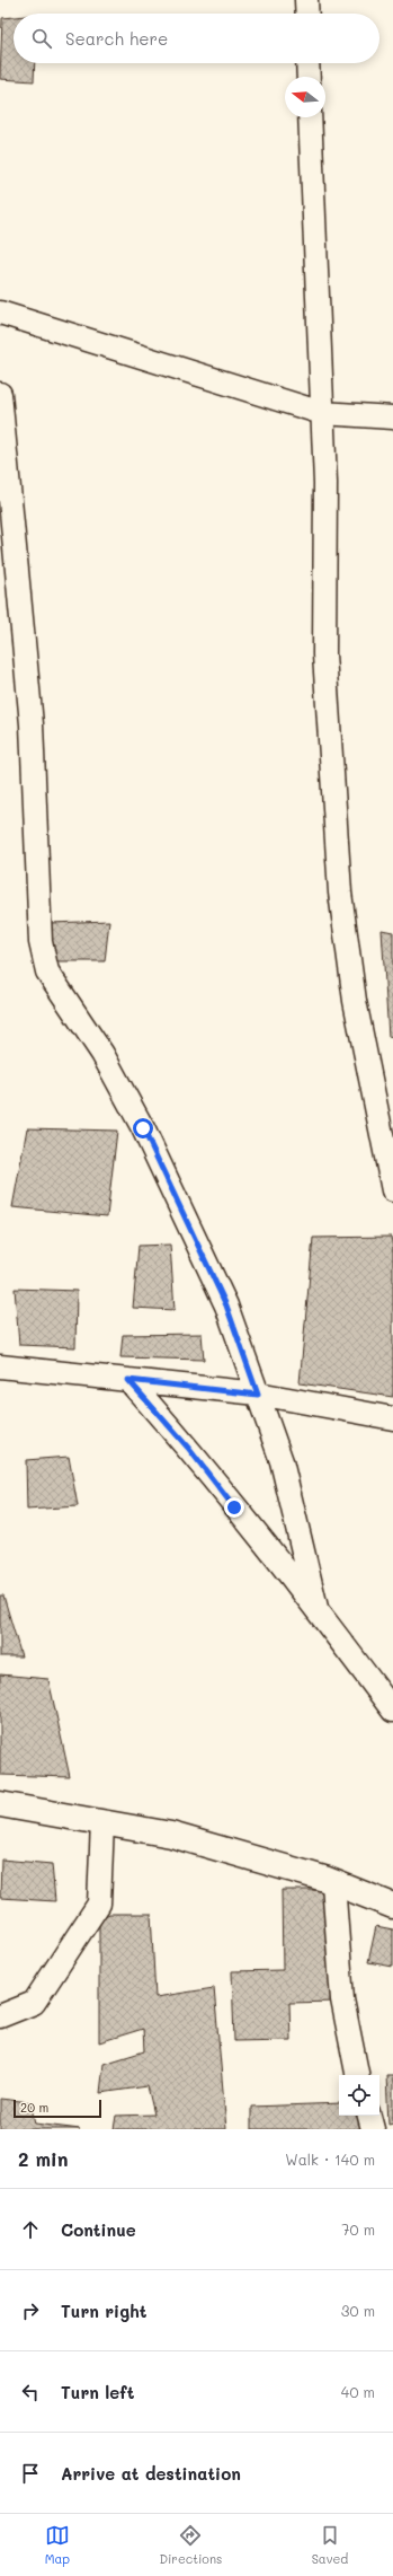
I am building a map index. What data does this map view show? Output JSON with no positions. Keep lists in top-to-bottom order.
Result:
{
  "scale_bar": "20 m",
  "north": "left",
  "page": {
    "search": "Search here",
    "scale": "20 m",
    "heading": ["2 min", "Walk · 140 m"],
    "list": [
      ["Continue", "70 m"],
      ["Turn right", "30 m"],
      ["Turn left", "40 m"],
      "Arrive at destination"
    ],
    "nav": ["Map", "Directions", "Saved"]
  }
}
